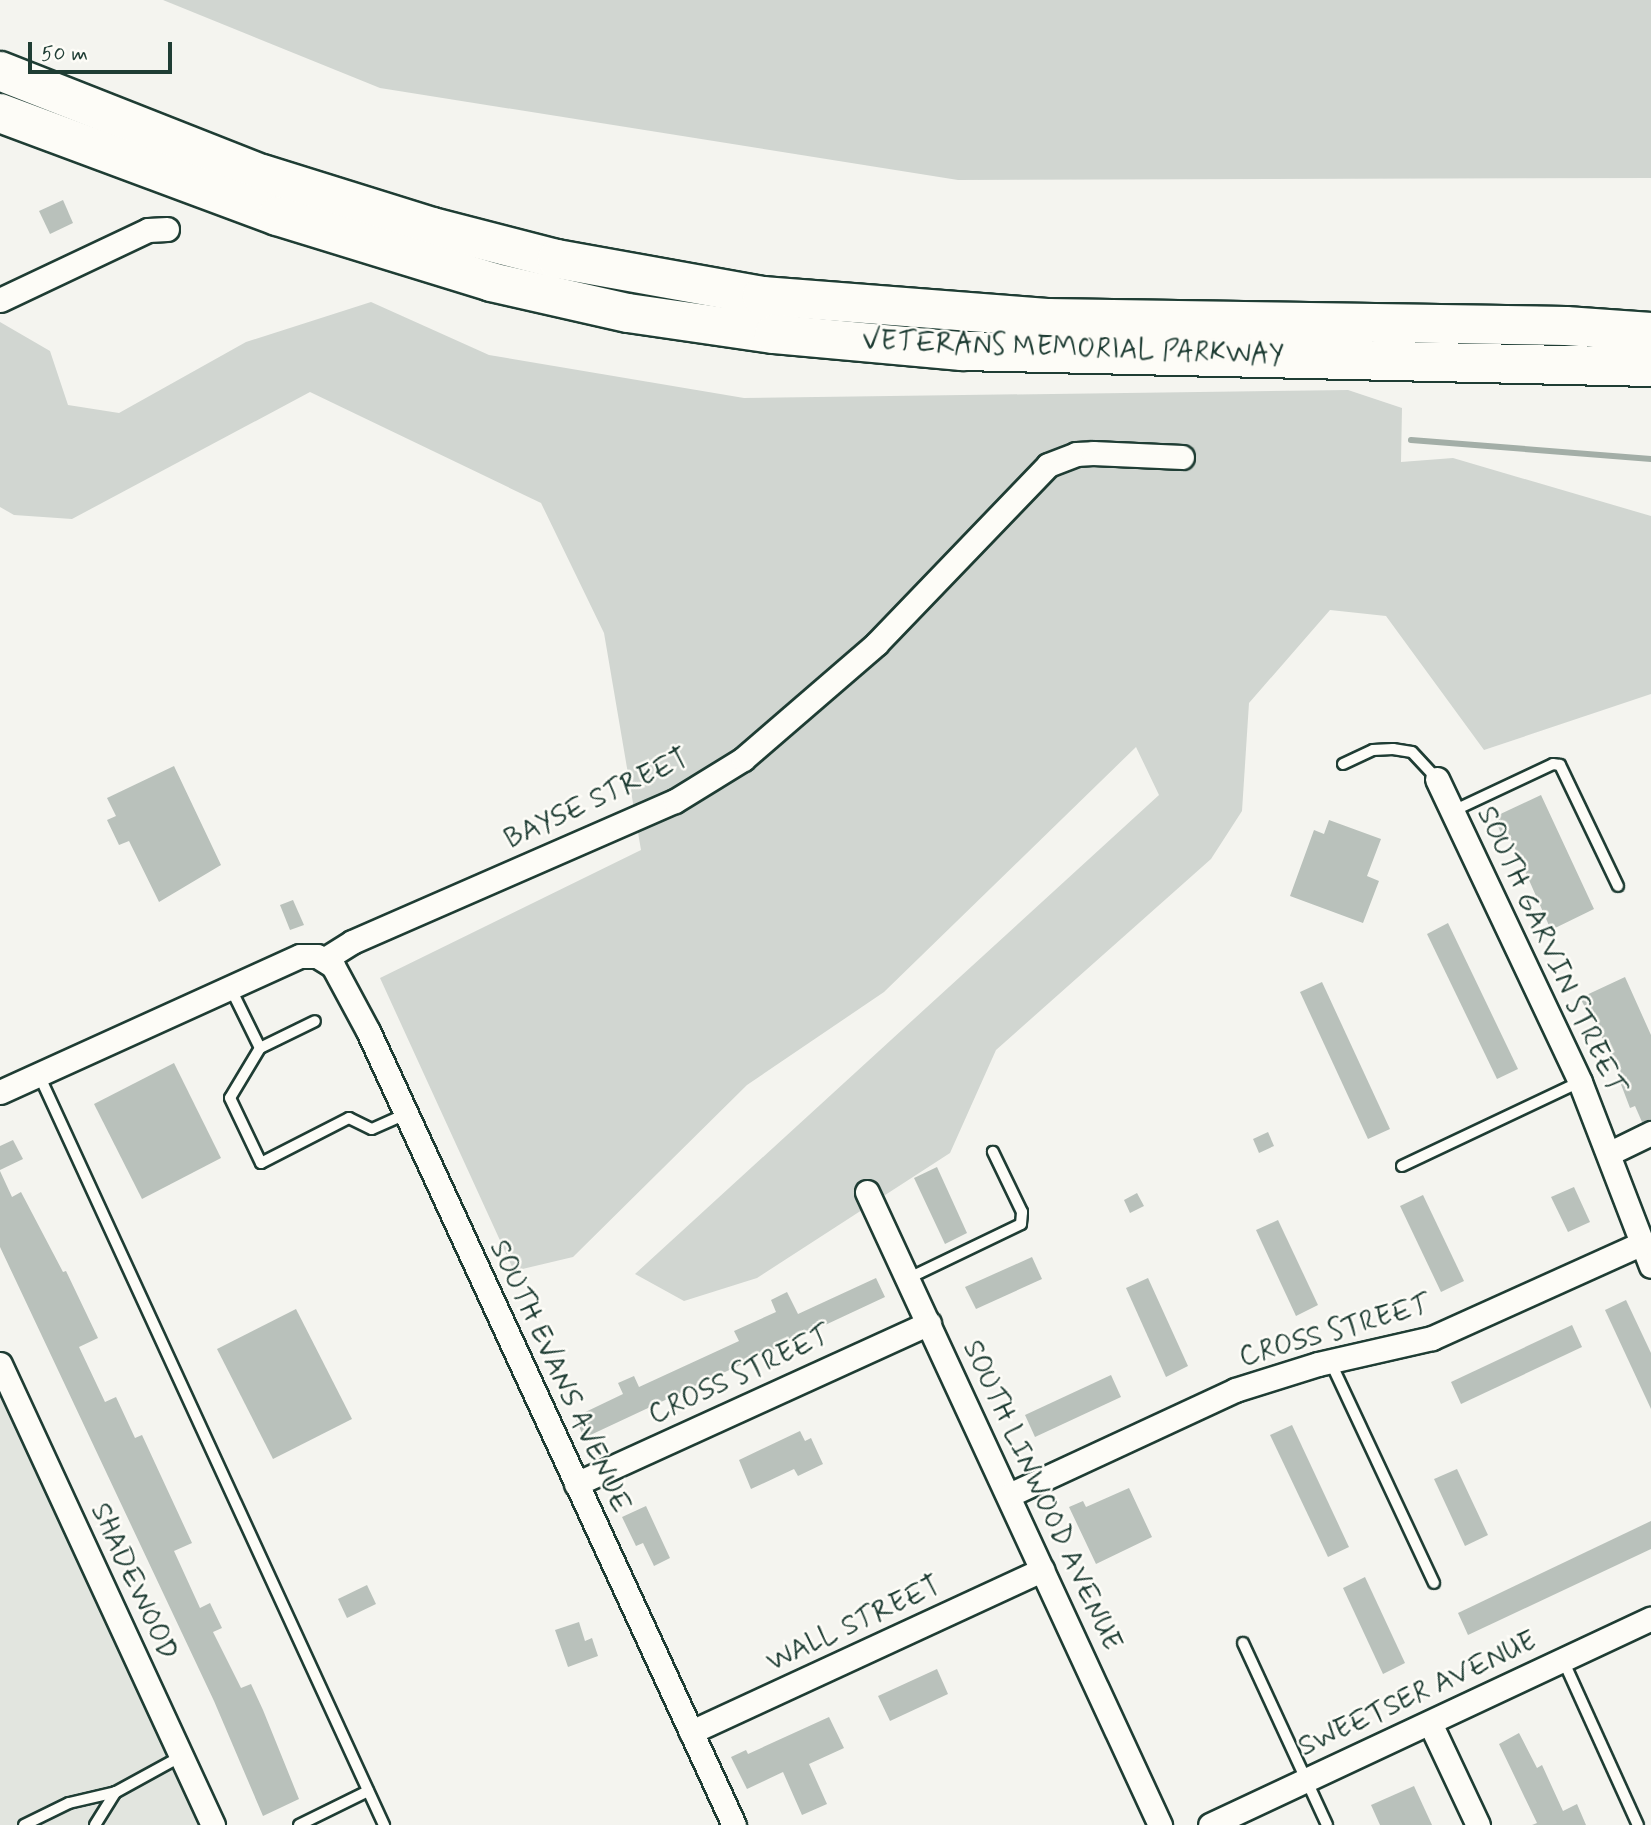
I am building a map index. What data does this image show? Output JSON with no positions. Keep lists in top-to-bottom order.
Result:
{
  "streets": {
    "highway": ["VETERANS MEMORIAL PARKWAY"],
    "street": [
      "BAYSE STREET",
      "SOUTH GARVIN STREET",
      "CROSS STREET",
      "SOUTH EVANS AVENUE",
      "SOUTH LINWOOD AVENUE",
      "SHADEWOOD",
      "WALL STREET",
      "SWEETSER AVENUE"
    ]
  },
  "crossings": [
    ["BAYSE STREET", "SOUTH EVANS AVENUE"],
    ["SOUTH GARVIN STREET", "CROSS STREET"],
    ["CROSS STREET", "SOUTH EVANS AVENUE"],
    ["CROSS STREET", "SOUTH LINWOOD AVENUE"],
    ["SOUTH EVANS AVENUE", "WALL STREET"],
    ["SOUTH LINWOOD AVENUE", "WALL STREET"]
  ],
  "scale_bar": "50 m"
}
